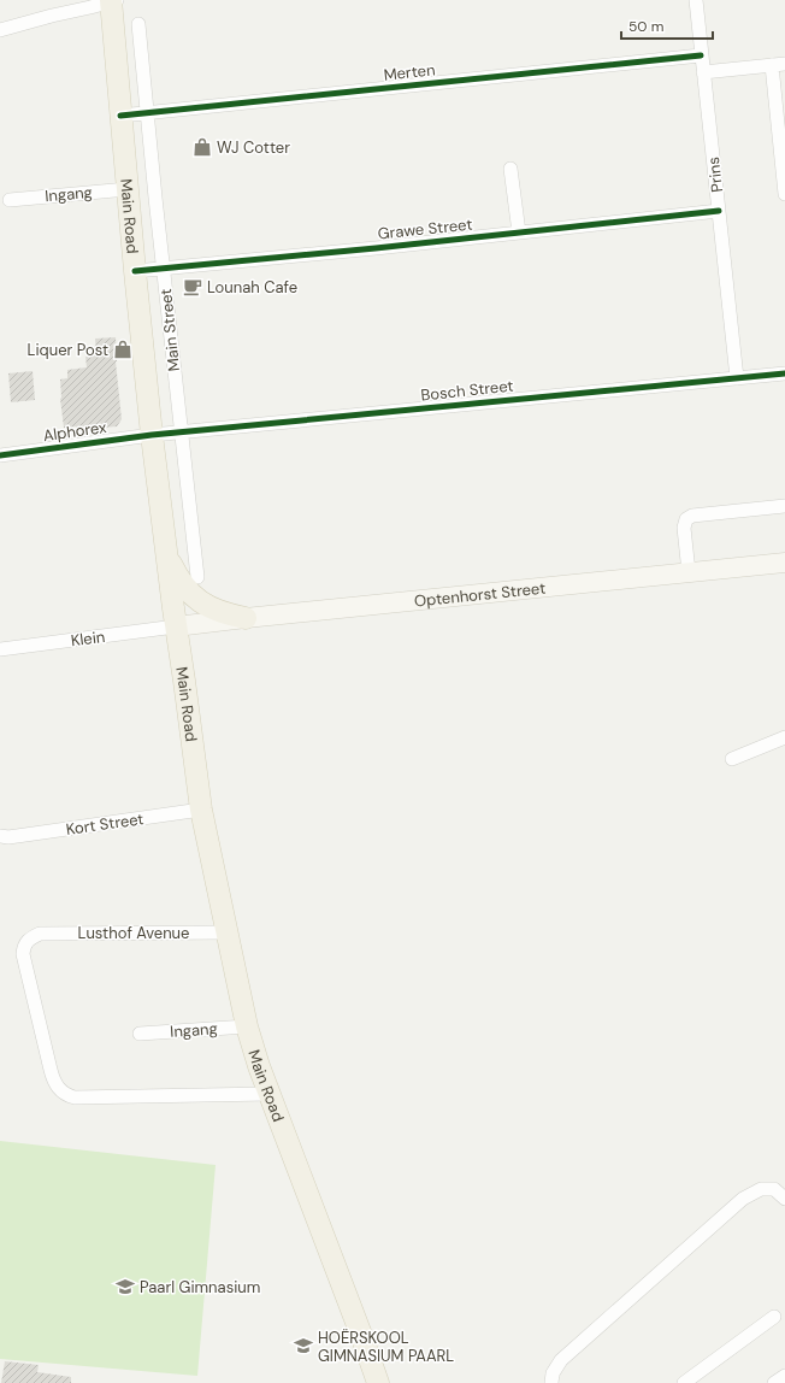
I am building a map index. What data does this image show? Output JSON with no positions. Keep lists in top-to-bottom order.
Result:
{
  "streets": {
    "main road": ["Main Road", "Optenhorst Street"],
    "street": [
      "Merten",
      "Prins",
      "Ingang",
      "Grawe Street",
      "Main Street",
      "Bosch Street",
      "Alphorex",
      "Klein",
      "Kort Street",
      "Lusthof Avenue"
    ]
  },
  "crossings": [
    ["Merten", "Prins"],
    ["Merten", "Main Road"],
    ["Merten", "Main Street"],
    ["Prins", "Grawe Street"],
    ["Prins", "Bosch Street"],
    ["Ingang", "Main Road"],
    ["Main Road", "Grawe Street"],
    ["Main Road", "Bosch Street"],
    ["Main Road", "Alphorex"],
    ["Main Road", "Optenhorst Street"],
    ["Main Road", "Klein"],
    ["Main Road", "Kort Street"],
    ["Main Road", "Lusthof Avenue"],
    ["Grawe Street", "Main Street"],
    ["Main Street", "Bosch Street"],
    ["Bosch Street", "Alphorex"],
    ["Optenhorst Street", "Klein"]
  ],
  "places": {
    "shop": ["WJ Cotter", "Liquer Post"],
    "cafe": ["Lounah Cafe"],
    "school or university": ["Paarl Gimnasium", "HOËRSKOOL GIMNASIUM PAARL"]
  },
  "scale_bar": "50 m"
}
